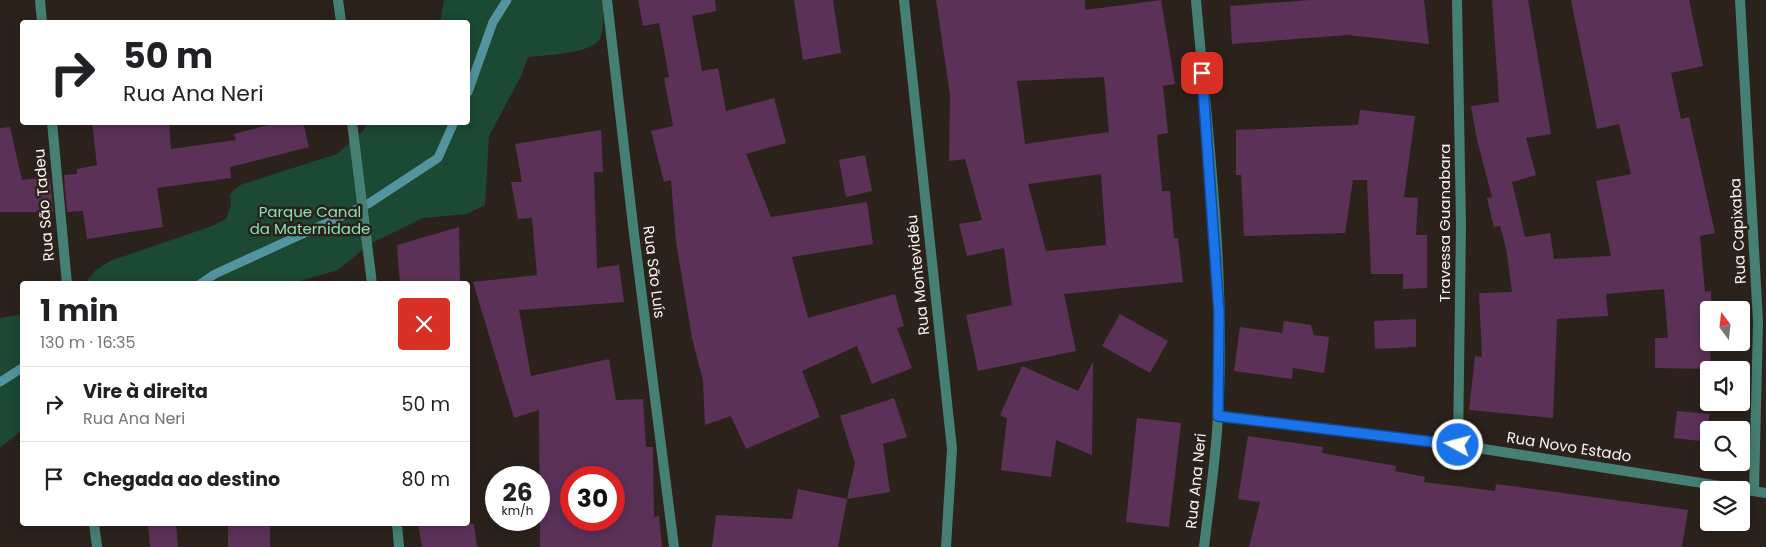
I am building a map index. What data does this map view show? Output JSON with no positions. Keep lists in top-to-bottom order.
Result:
{
  "streets": {
    "street": [
      "Rua São Tadeu",
      "Travessa Guanabara",
      "Rua Capixaba",
      "Rua São Luís",
      "Rua Montevidéu",
      "Rua Novo Estado",
      "Rua Ana Neri"
    ]
  },
  "crossings": [
    ["Travessa Guanabara", "Rua Novo Estado"],
    ["Rua Capixaba", "Rua Novo Estado"],
    ["Rua Novo Estado", "Rua Ana Neri"]
  ],
  "parks": ["Parque Canal da Maternidade"],
  "north": "top",
  "page": {
    "turn": ["50 m", "Rua Ana Neri"],
    "heading": ["1 min", "130 m · 16:35"],
    "list": [
      {
        "name": "Vire à direita",
        "note": "Rua Ana Neri",
        "value": "50 m"
      },
      {
        "name": "Chegada ao destino",
        "value": "80 m"
      }
    ],
    "speed": "26 km/h",
    "limit": "30"
  }
}
